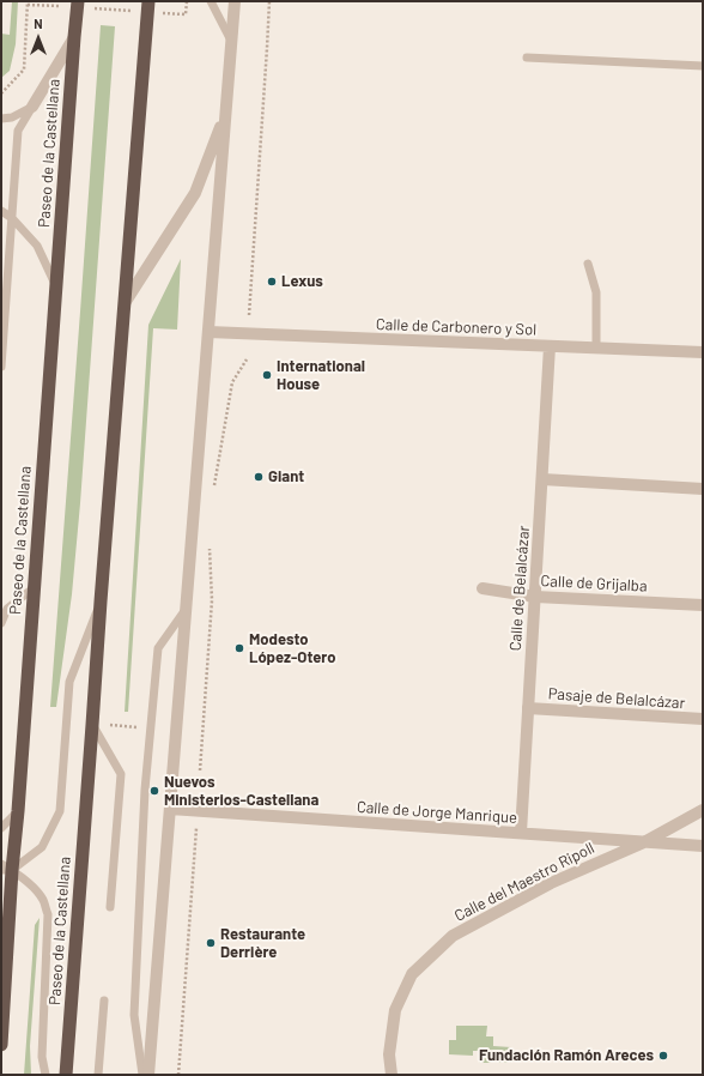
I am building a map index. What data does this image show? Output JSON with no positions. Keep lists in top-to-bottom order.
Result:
{
  "streets": {
    "highway": ["Paseo de la Castellana"],
    "street": [
      "Calle de Carbonero y Sol",
      "Calle de Grijalba",
      "Calle de Belalcázar",
      "Pasaje de Belalcázar",
      "Calle de Jorge Manrique",
      "Calle del Maestro Ripoll"
    ]
  },
  "crossings": [
    ["Paseo de la Castellana", "Calle de Carbonero y Sol"],
    ["Paseo de la Castellana", "Calle de Jorge Manrique"],
    ["Calle de Carbonero y Sol", "Calle de Belalcázar"],
    ["Calle de Grijalba", "Calle de Belalcázar"],
    ["Calle de Belalcázar", "Pasaje de Belalcázar"],
    ["Calle de Belalcázar", "Calle de Jorge Manrique"],
    ["Calle de Jorge Manrique", "Calle del Maestro Ripoll"]
  ],
  "places": [
    "Lexus",
    "International House",
    "Giant",
    "Modesto López-Otero",
    "Nuevos Ministerios-Castellana",
    "Restaurante Derrière",
    "Fundación Ramón Areces"
  ],
  "north": "top"
}
